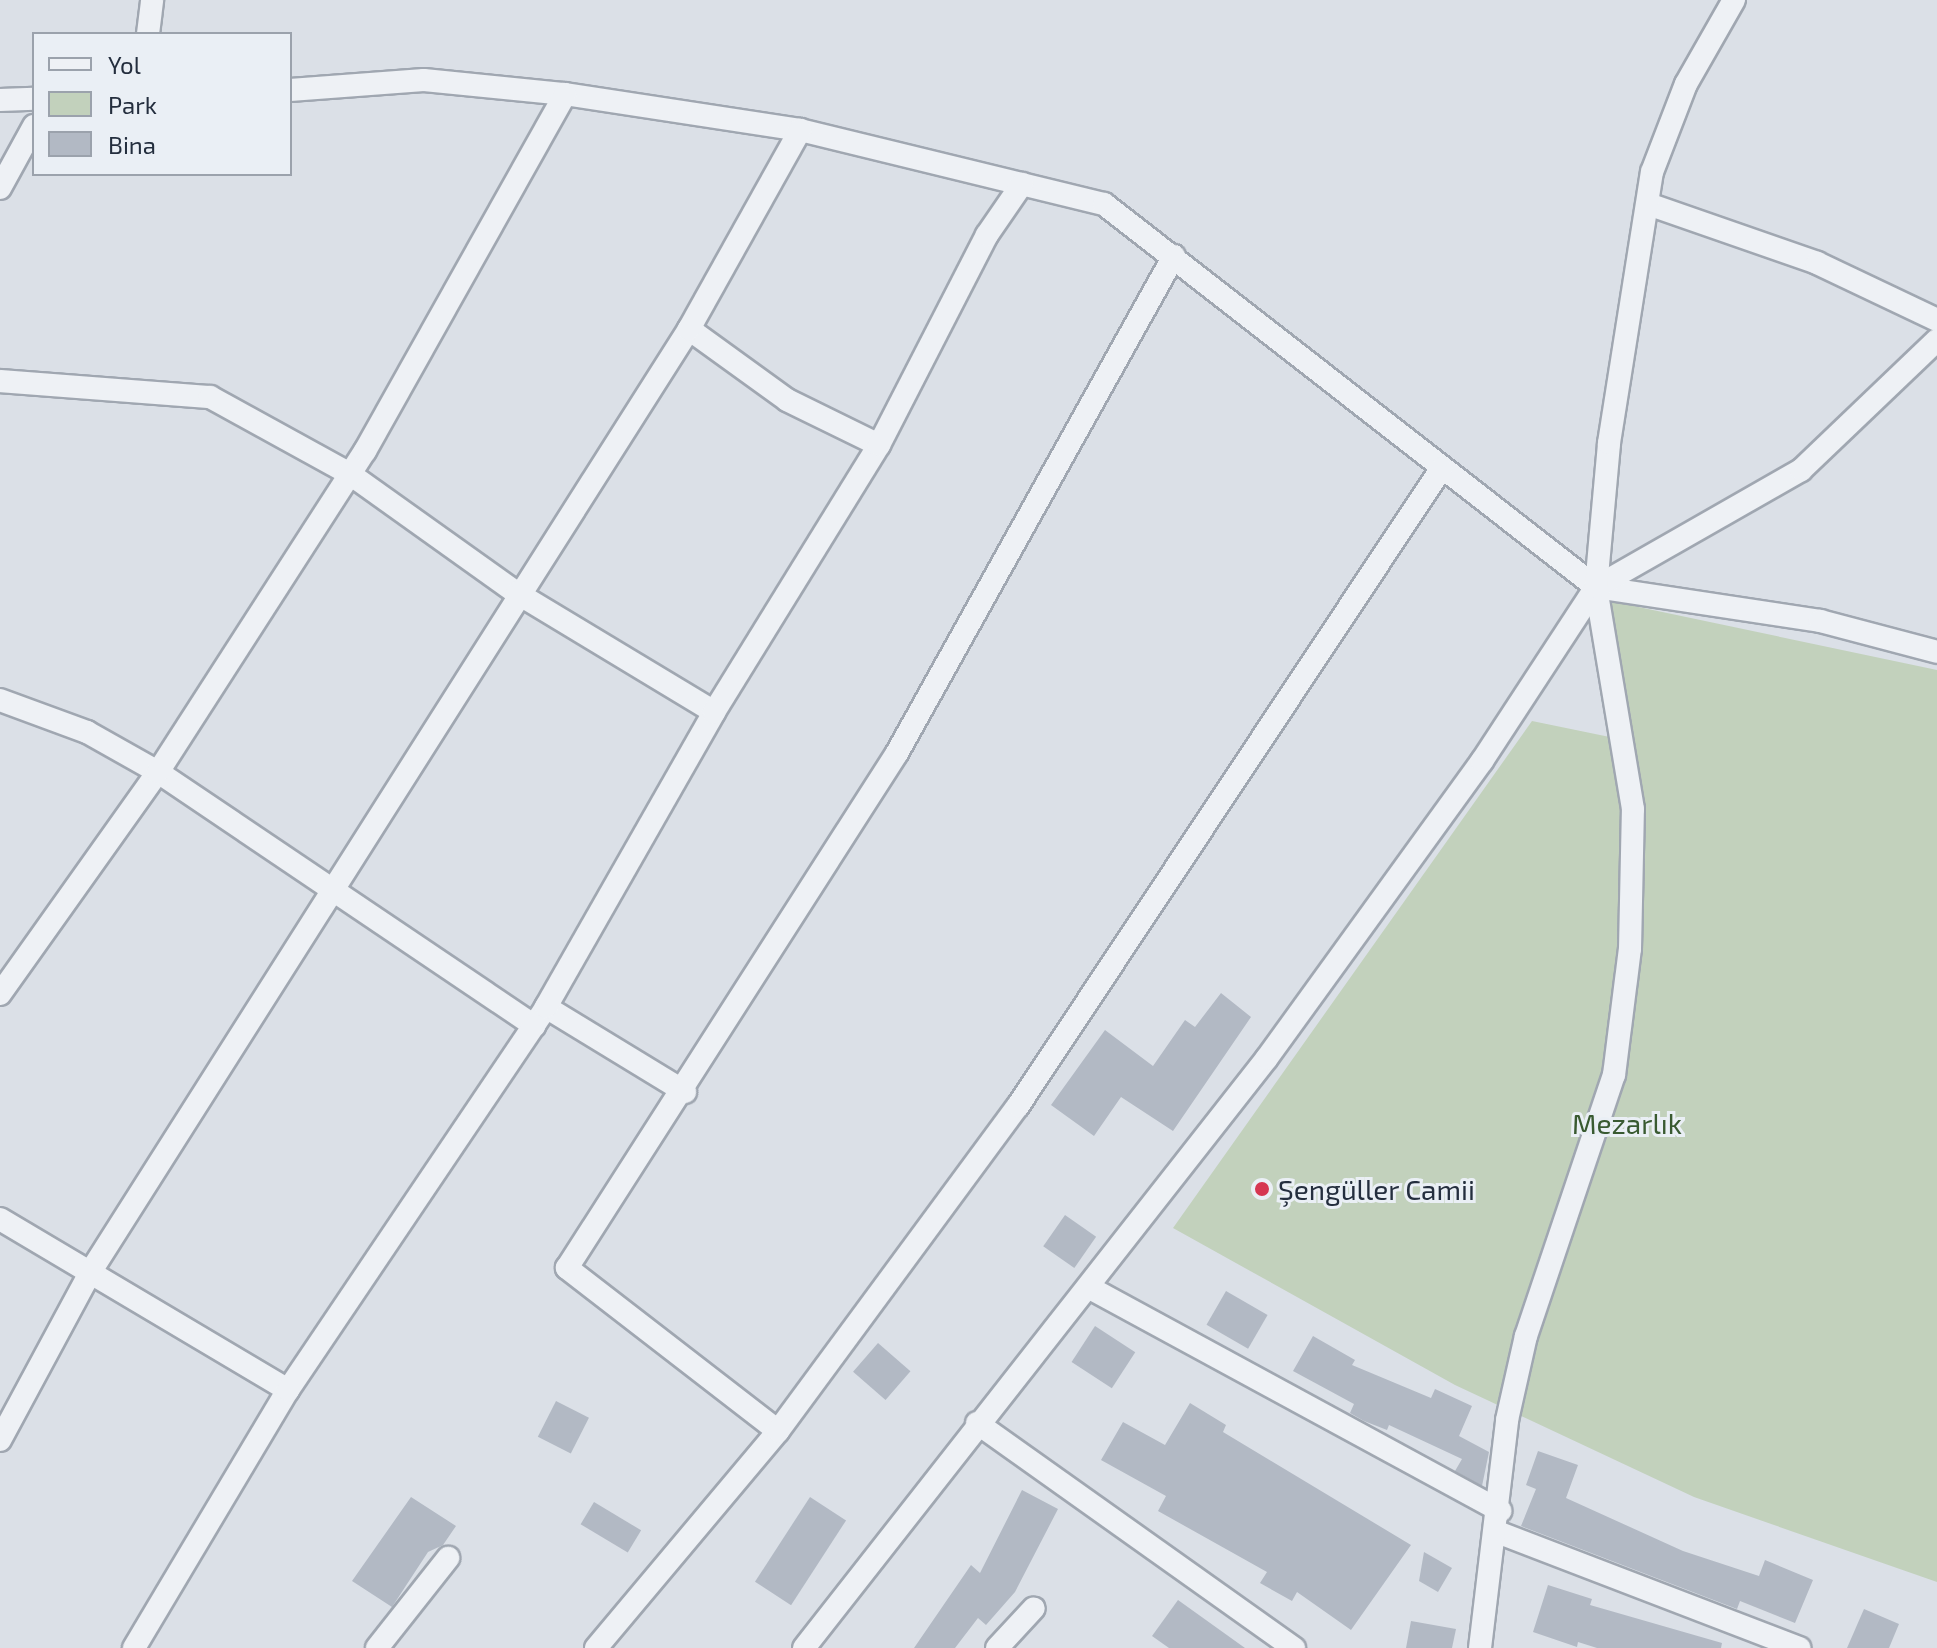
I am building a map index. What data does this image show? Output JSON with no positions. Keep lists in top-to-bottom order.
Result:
{
  "parks": ["Mezarlık"],
  "places": ["Şengüller Camii"],
  "legend": ["Yol", "Park", "Bina"]
}
